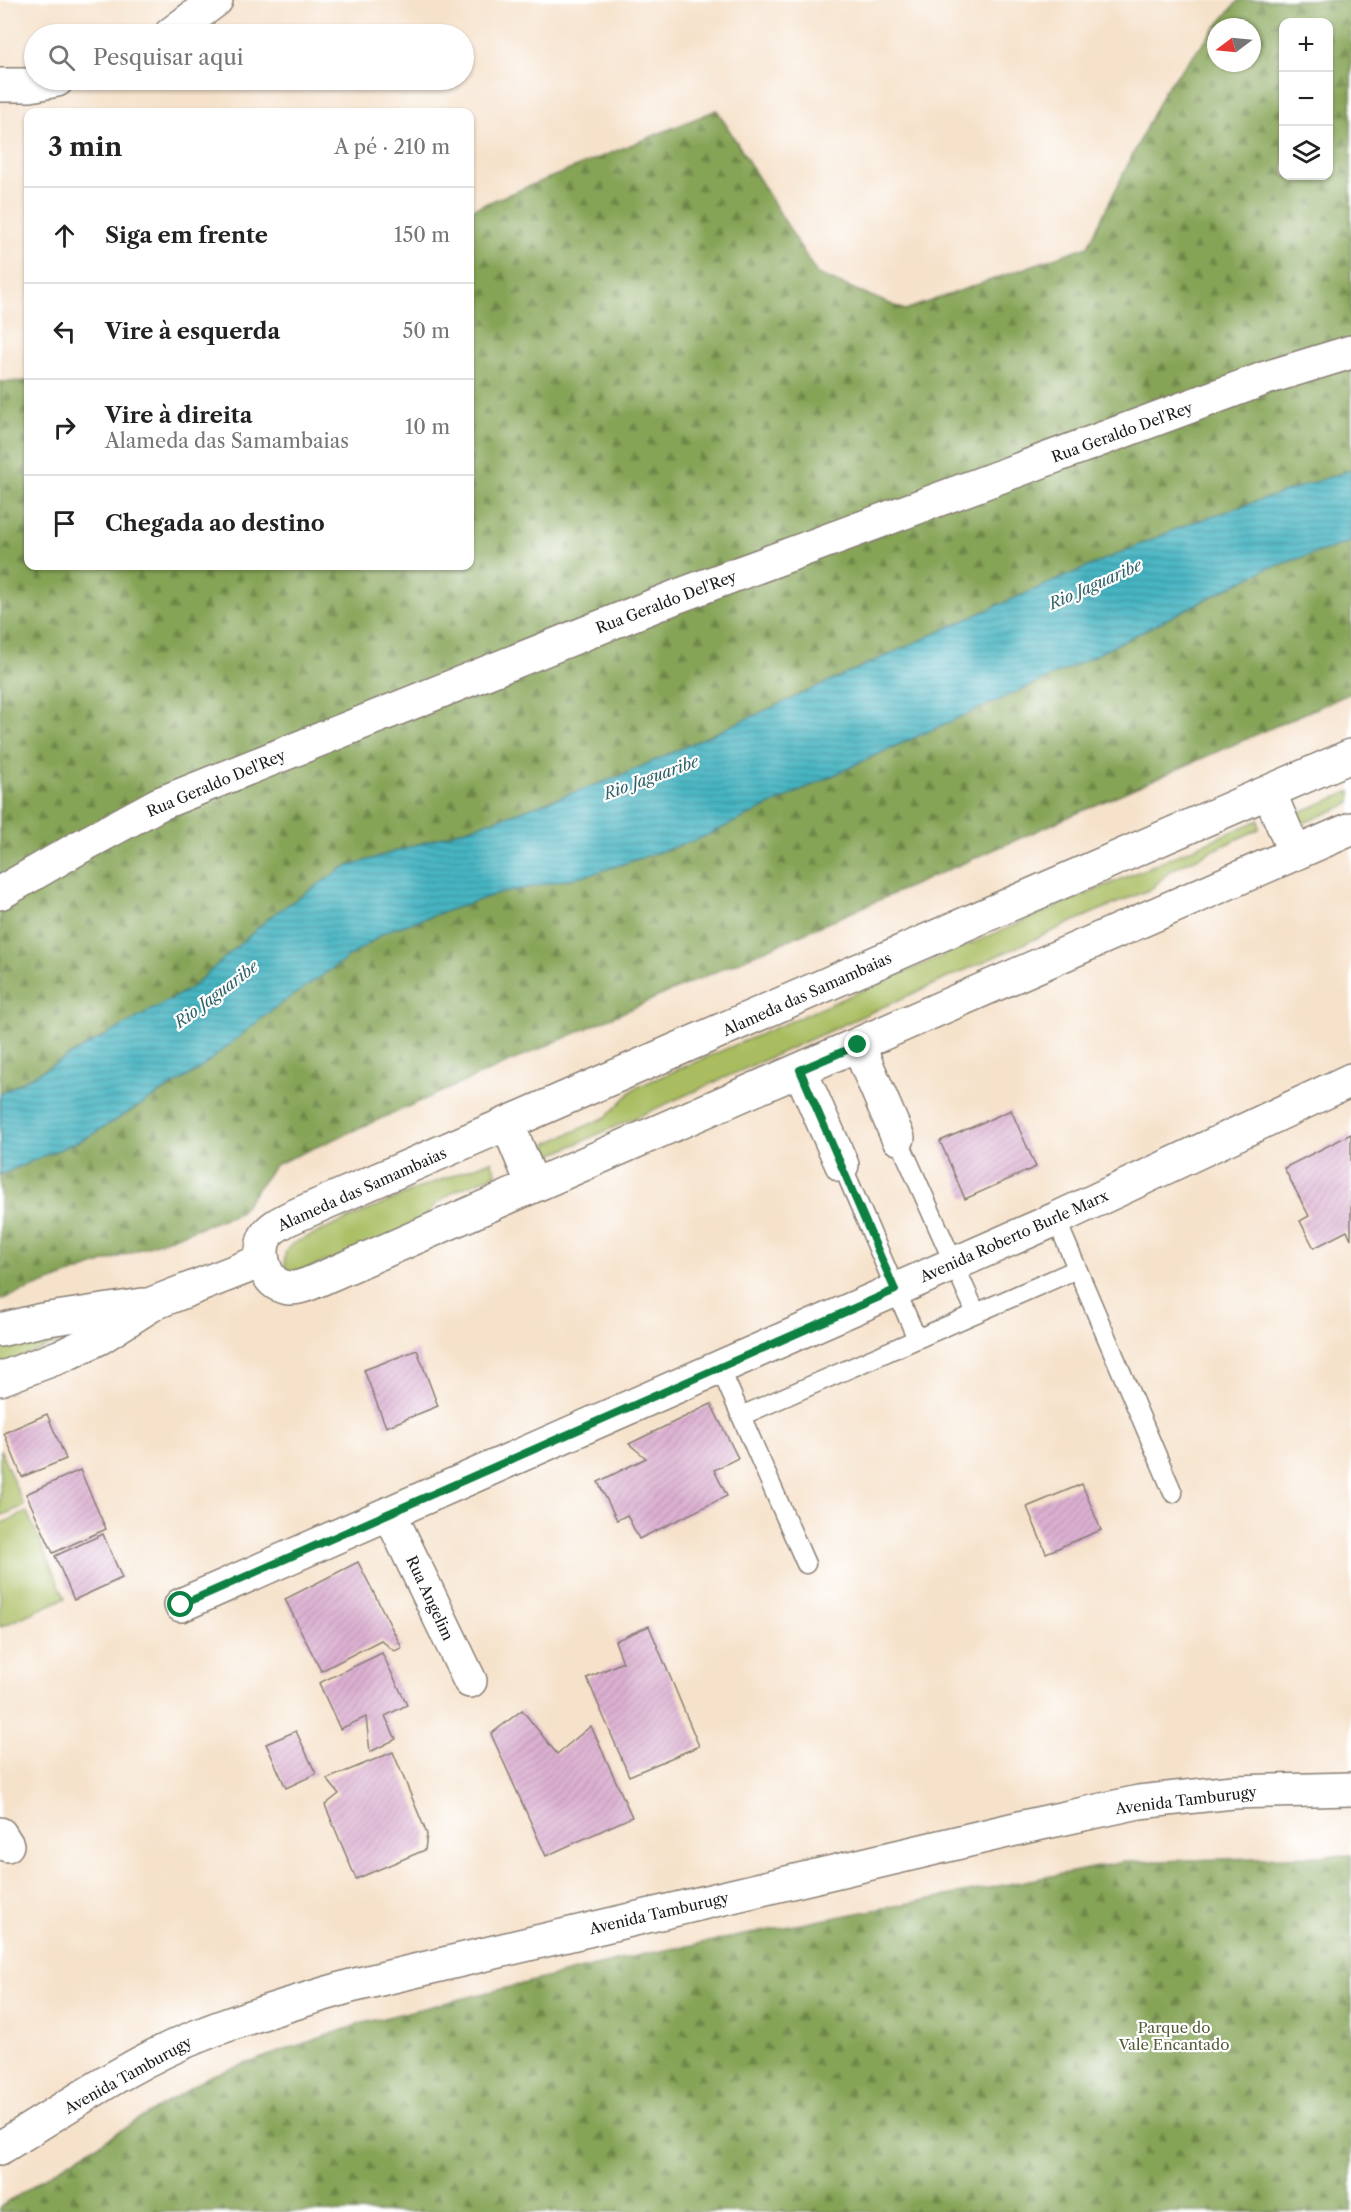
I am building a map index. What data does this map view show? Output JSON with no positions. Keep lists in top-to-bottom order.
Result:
{
  "streets": {
    "street": [
      "Rua Geraldo Del'Rey",
      "Alameda das Samambaias",
      "Avenida Roberto Burle Marx",
      "Rua Angelim",
      "Avenida Tamburugy"
    ]
  },
  "crossings": [
    ["Avenida Roberto Burle Marx", "Rua Angelim"]
  ],
  "water": ["Rio Jaguaribe"],
  "parks": ["Parque do Vale Encantado"],
  "north": "left",
  "page": {
    "map_buttons": ["+", "−"],
    "search": "Pesquisar aqui",
    "heading": ["3 min", "A pé · 210 m"],
    "list": [
      ["Siga em frente", "150 m"],
      ["Vire à esquerda", "50 m"],
      ["Vire à direita", "Alameda das Samambaias", "10 m"],
      "Chegada ao destino"
    ]
  }
}
